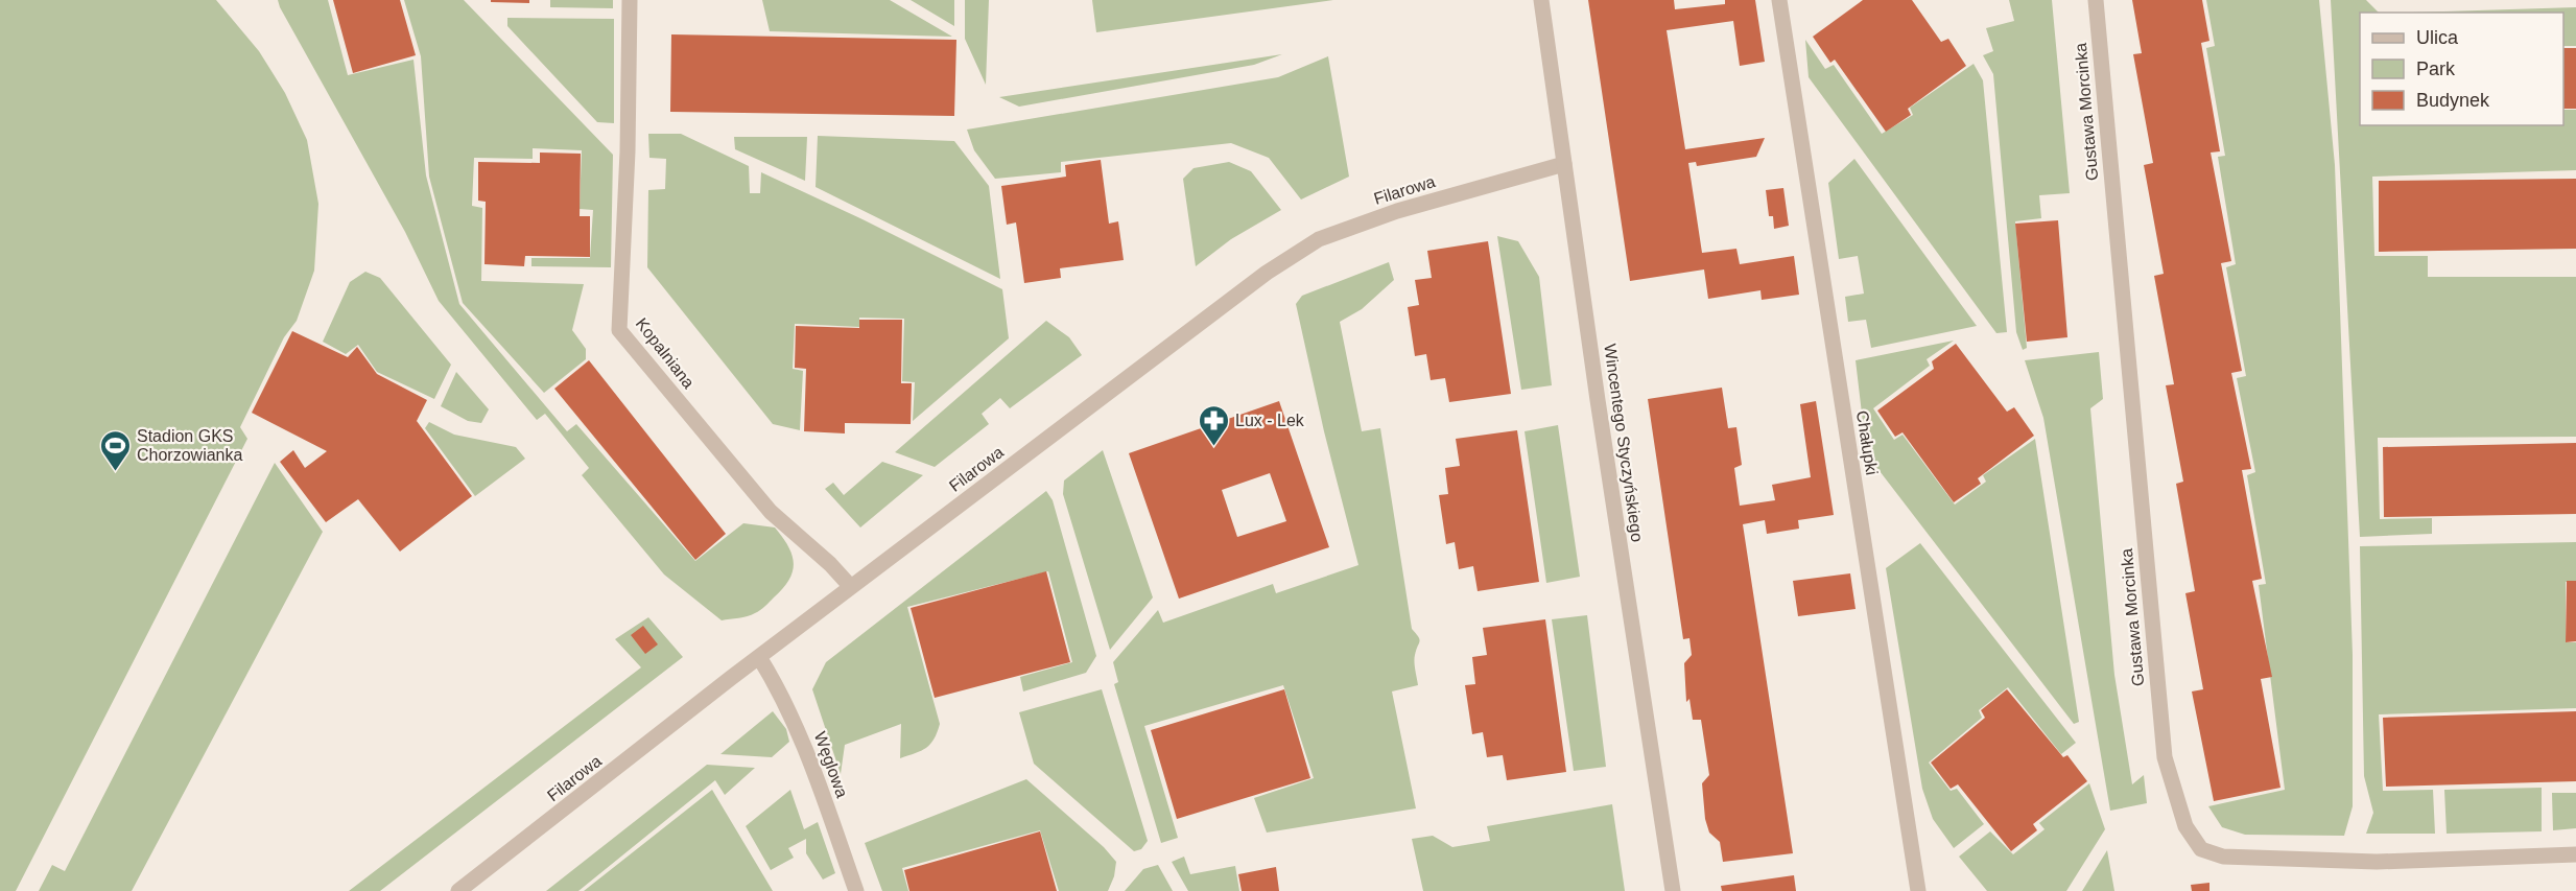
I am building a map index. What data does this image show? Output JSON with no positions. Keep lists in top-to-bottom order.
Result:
{
  "streets": {
    "street": [
      "Gustawa Morcinka",
      "Filarowa",
      "Kopalniana",
      "Wincentego Styczyńskiego",
      "Chałupki",
      "Węglowa"
    ]
  },
  "crossings": [
    ["Filarowa", "Kopalniana"],
    ["Filarowa", "Wincentego Styczyńskiego"],
    ["Filarowa", "Węglowa"]
  ],
  "places": {
    "pharmacy": ["Lux - Lek"],
    "sports": ["Stadion GKS Chorzowianka"]
  },
  "legend": ["Ulica", "Park", "Budynek"]
}
